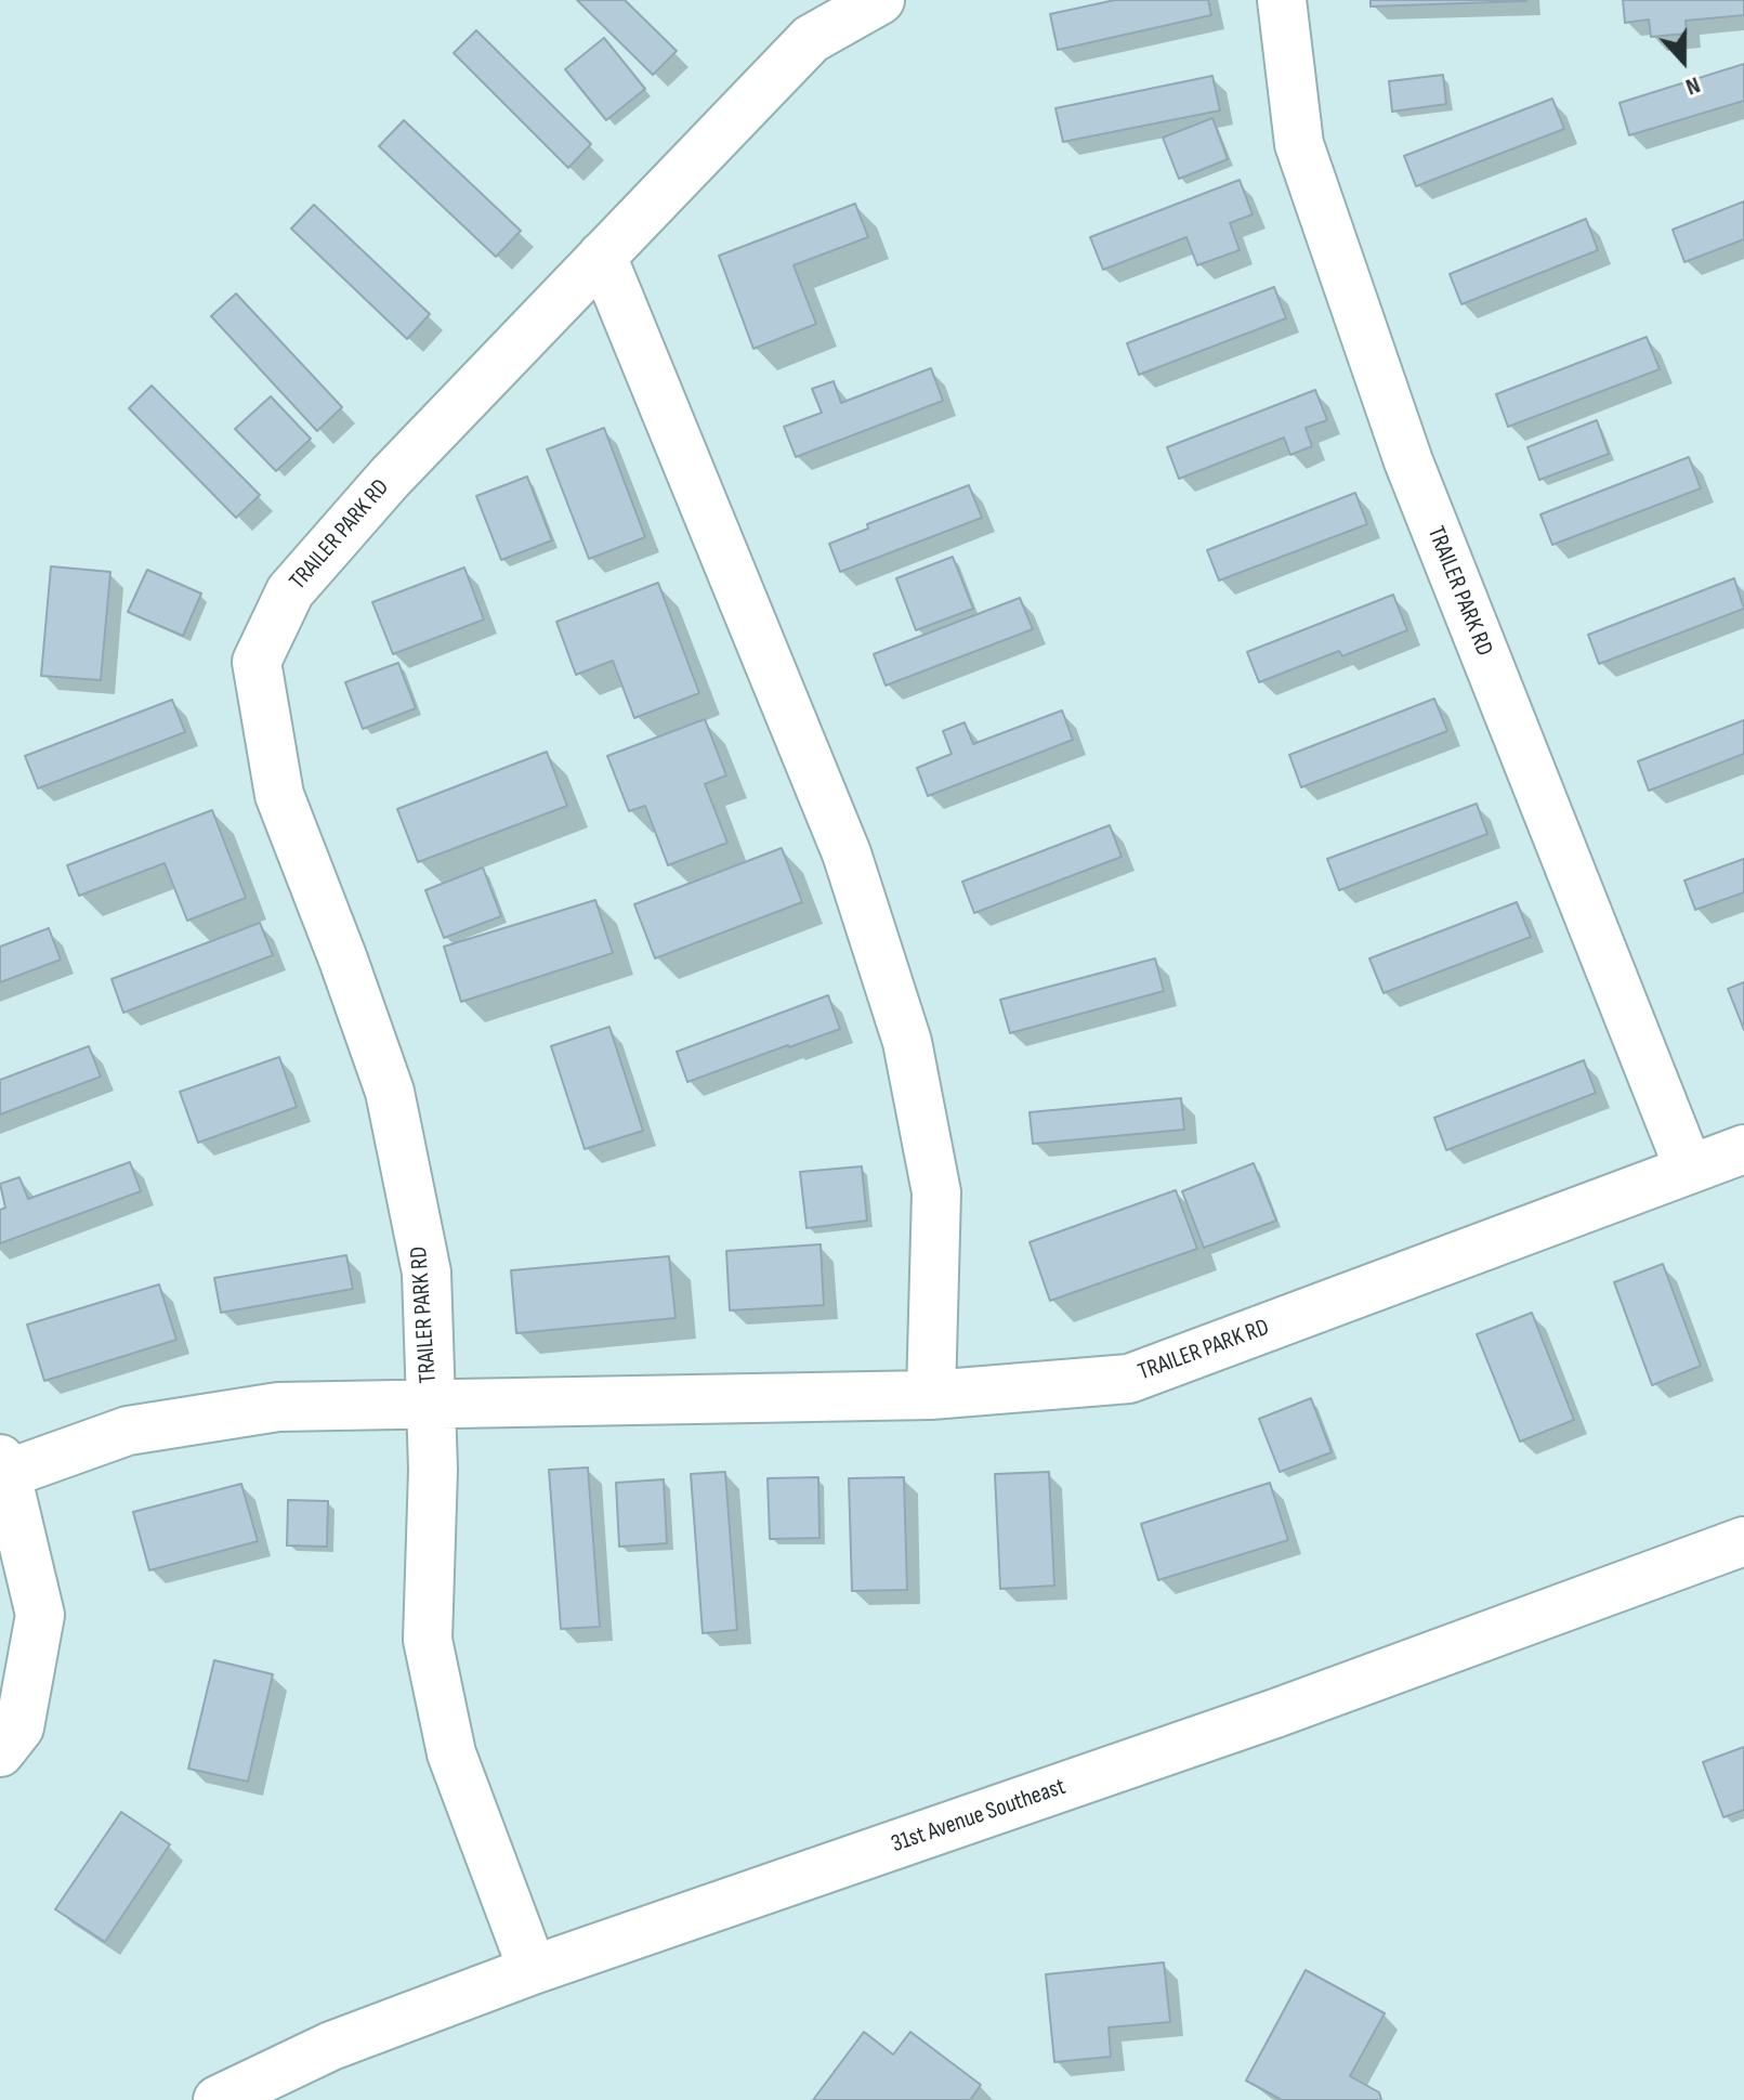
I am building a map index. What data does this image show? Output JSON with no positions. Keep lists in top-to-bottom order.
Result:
{
  "streets": {
    "street": ["TRAILER PARK RD", "31st Avenue Southeast"]
  },
  "crossings": [
    ["TRAILER PARK RD", "31st Avenue Southeast"]
  ],
  "north": "bottom"
}
